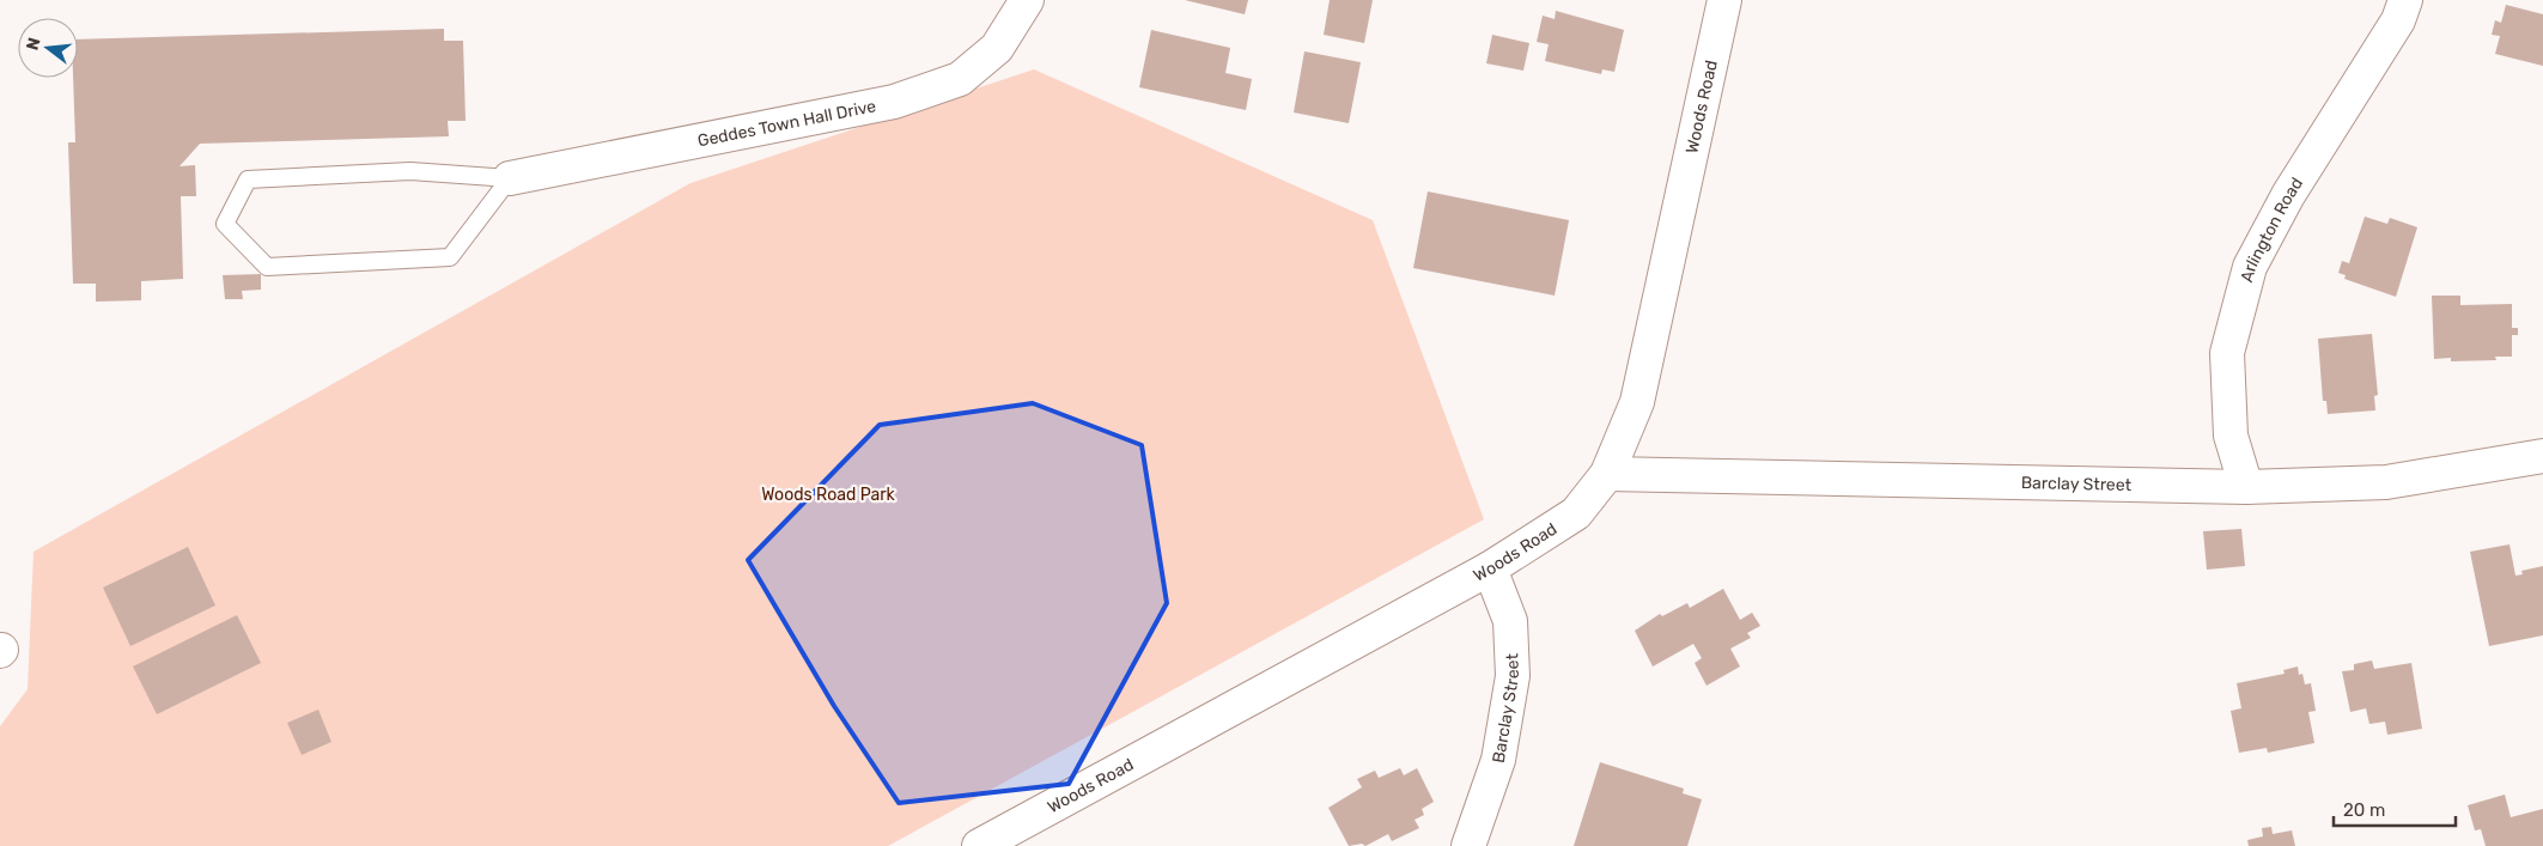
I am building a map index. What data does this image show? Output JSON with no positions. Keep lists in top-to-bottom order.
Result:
{
  "streets": {
    "street": [
      "Woods Road",
      "Geddes Town Hall Drive",
      "Arlington Road",
      "Barclay Street"
    ]
  },
  "crossings": [
    ["Woods Road", "Barclay Street"],
    ["Arlington Road", "Barclay Street"]
  ],
  "parks": ["Woods Road Park"],
  "scale_bar": "20 m",
  "north": "left"
}
